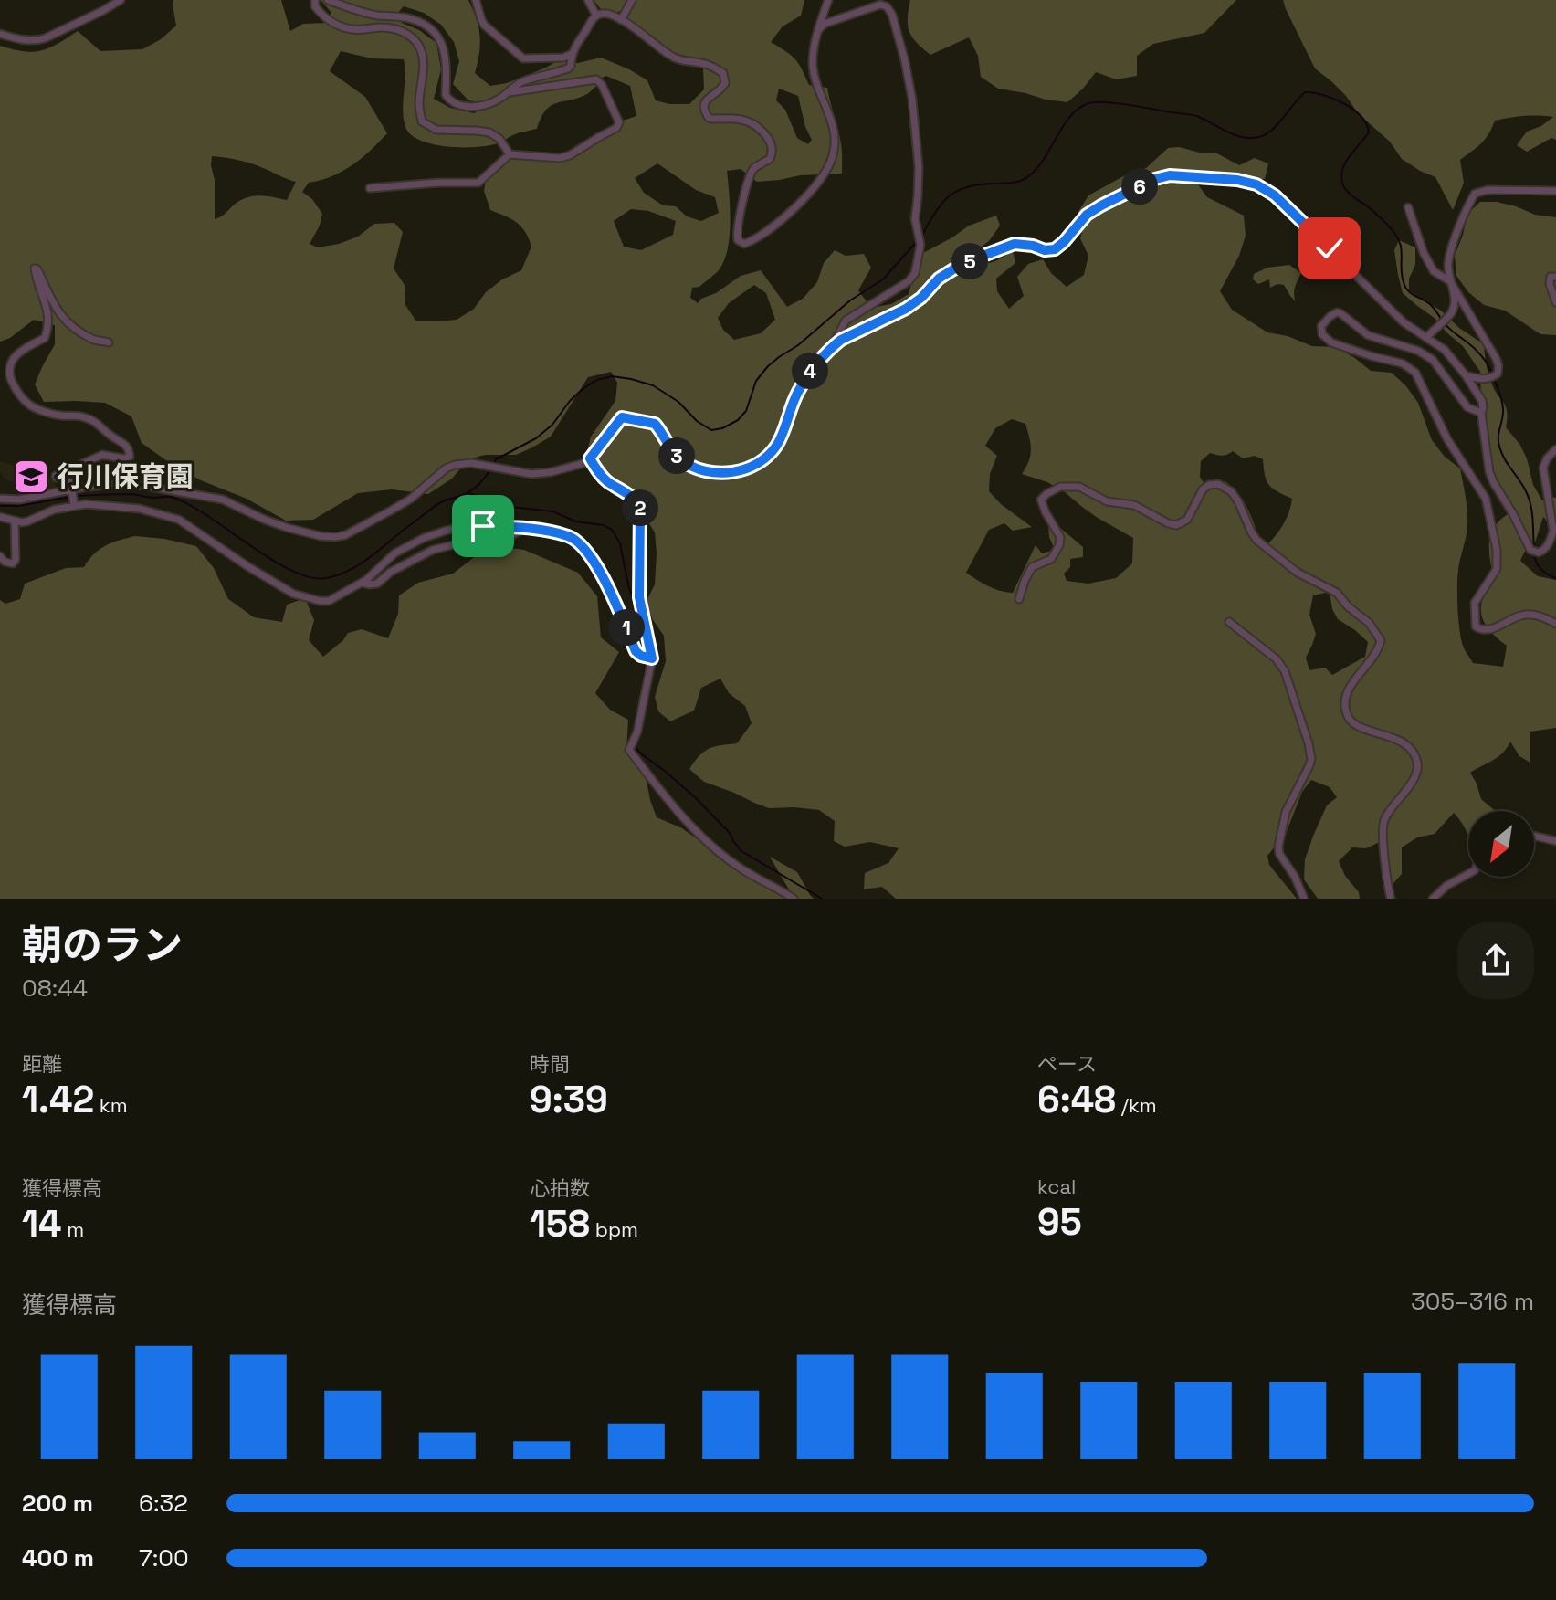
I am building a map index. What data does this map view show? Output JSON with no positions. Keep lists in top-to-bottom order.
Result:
{
  "places": {
    "school or university": ["行川保育園"]
  },
  "north": "bottom left",
  "page": {
    "pins": [
      "6",
      "5",
      "4",
      "3",
      "2",
      "1"
    ],
    "heading": ["朝のラン", "08:44"],
    "stats": [
      ["距離", "1.42 km"],
      ["時間", "9:39"],
      ["ペース", "6:48 /km"],
      ["獲得標高", "14 m"],
      ["心拍数", "158 bpm"],
      ["kcal", "95"]
    ],
    "chart": ["獲得標高", "305–316 m"],
    "list": [
      {
        "name": "200 m",
        "note": "6:32"
      },
      {
        "name": "400 m",
        "note": "7:00"
      }
    ]
  }
}
